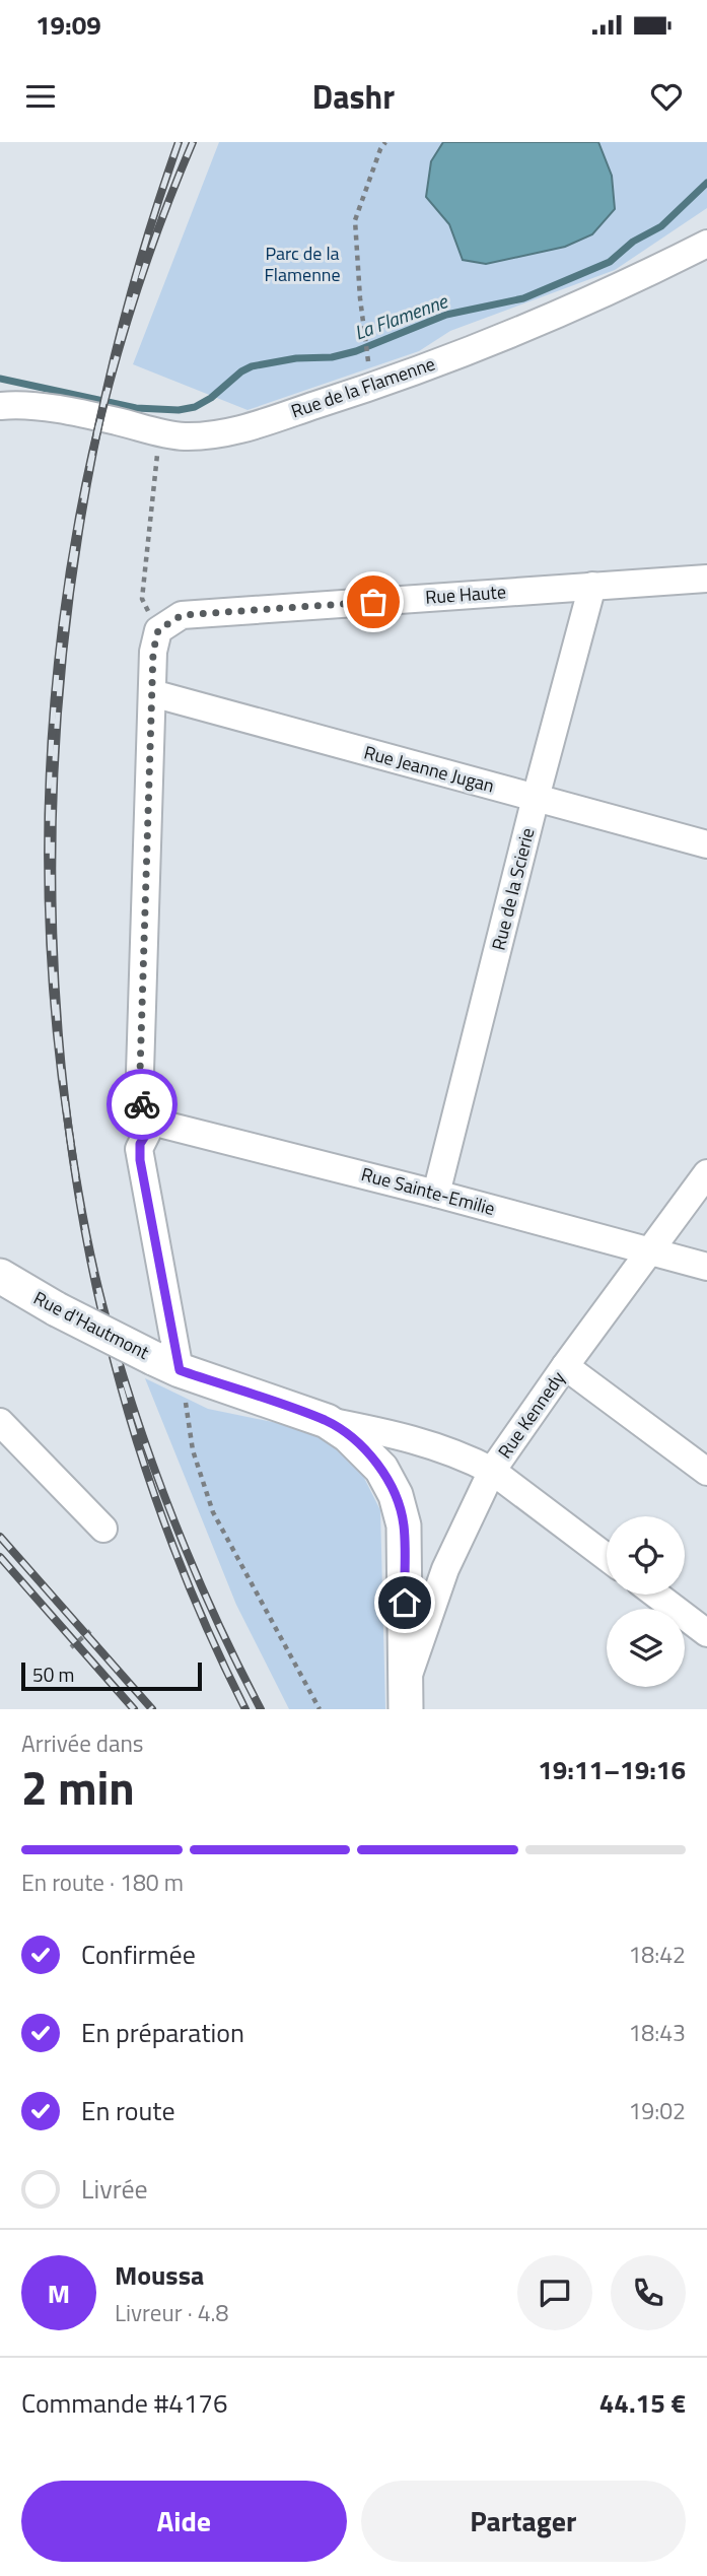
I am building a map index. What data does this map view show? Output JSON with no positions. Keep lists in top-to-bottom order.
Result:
{
  "streets": {
    "street": [
      "Rue de la Flamenne",
      "Rue Haute",
      "Rue Jeanne Jugan",
      "Rue de la Scierie",
      "Rue Sainte-Emilie",
      "Rue d'Hautmont",
      "Rue Kennedy"
    ]
  },
  "crossings": [
    ["Rue Haute", "Rue de la Scierie"],
    ["Rue Jeanne Jugan", "Rue de la Scierie"],
    ["Rue de la Scierie", "Rue Sainte-Emilie"],
    ["Rue Sainte-Emilie", "Rue Kennedy"],
    ["Rue d'Hautmont", "Rue Kennedy"]
  ],
  "water": ["La Flamenne"],
  "parks": ["Parc de la Flamenne"],
  "scale_bar": "50 m",
  "page": {
    "status": "19:09",
    "header": "Dashr",
    "scale": "50 m",
    "heading": ["2 min", "Arrivée dans", "19:11–19:16"],
    "panel": [
      "Moussa",
      "Livreur · 4.8",
      "Commande #4176",
      "44.15 €"
    ],
    "bar": "En route · 180 m",
    "list": [
      ["Confirmée", "18:42"],
      ["En préparation", "18:43"],
      ["En route", "19:02"],
      "Livrée"
    ],
    "round": "M",
    "buttons": ["Aide", "Partager"]
  }
}
